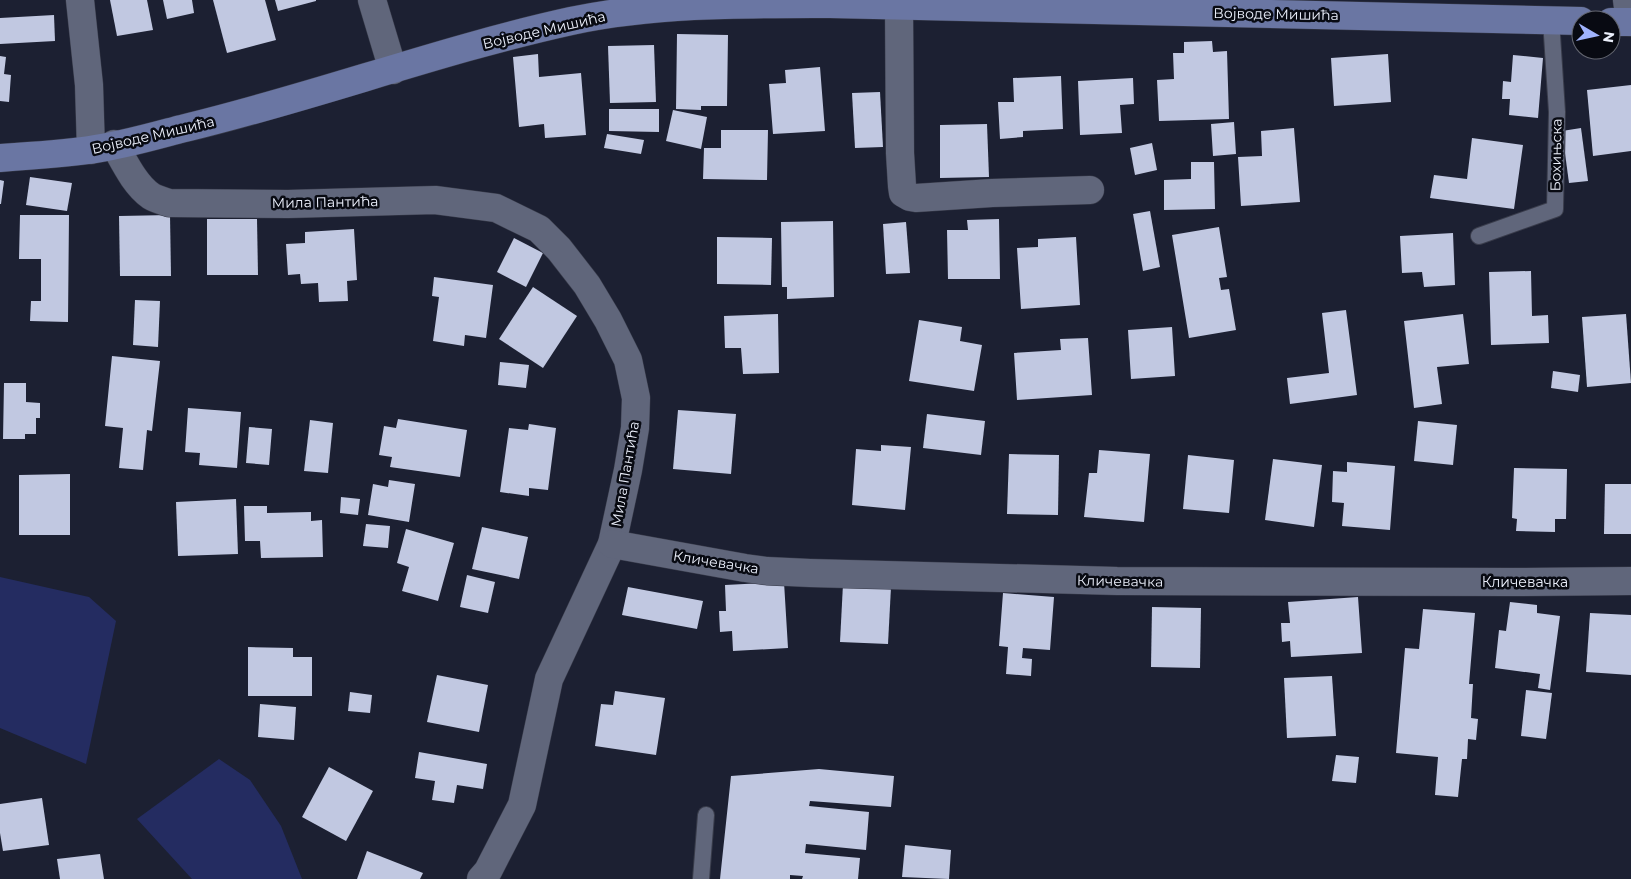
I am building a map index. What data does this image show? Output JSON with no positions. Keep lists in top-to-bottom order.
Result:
{
  "streets": {
    "main road": ["Војводе Мишића"],
    "street": ["Мила Пантића", "Кличевачка"],
    "lane": ["Бохињска"]
  },
  "crossings": [
    ["Војводе Мишића", "Бохињска"],
    ["Војводе Мишића", "Мила Пантића"],
    ["Мила Пантића", "Кличевачка"]
  ],
  "north": "right"
}
